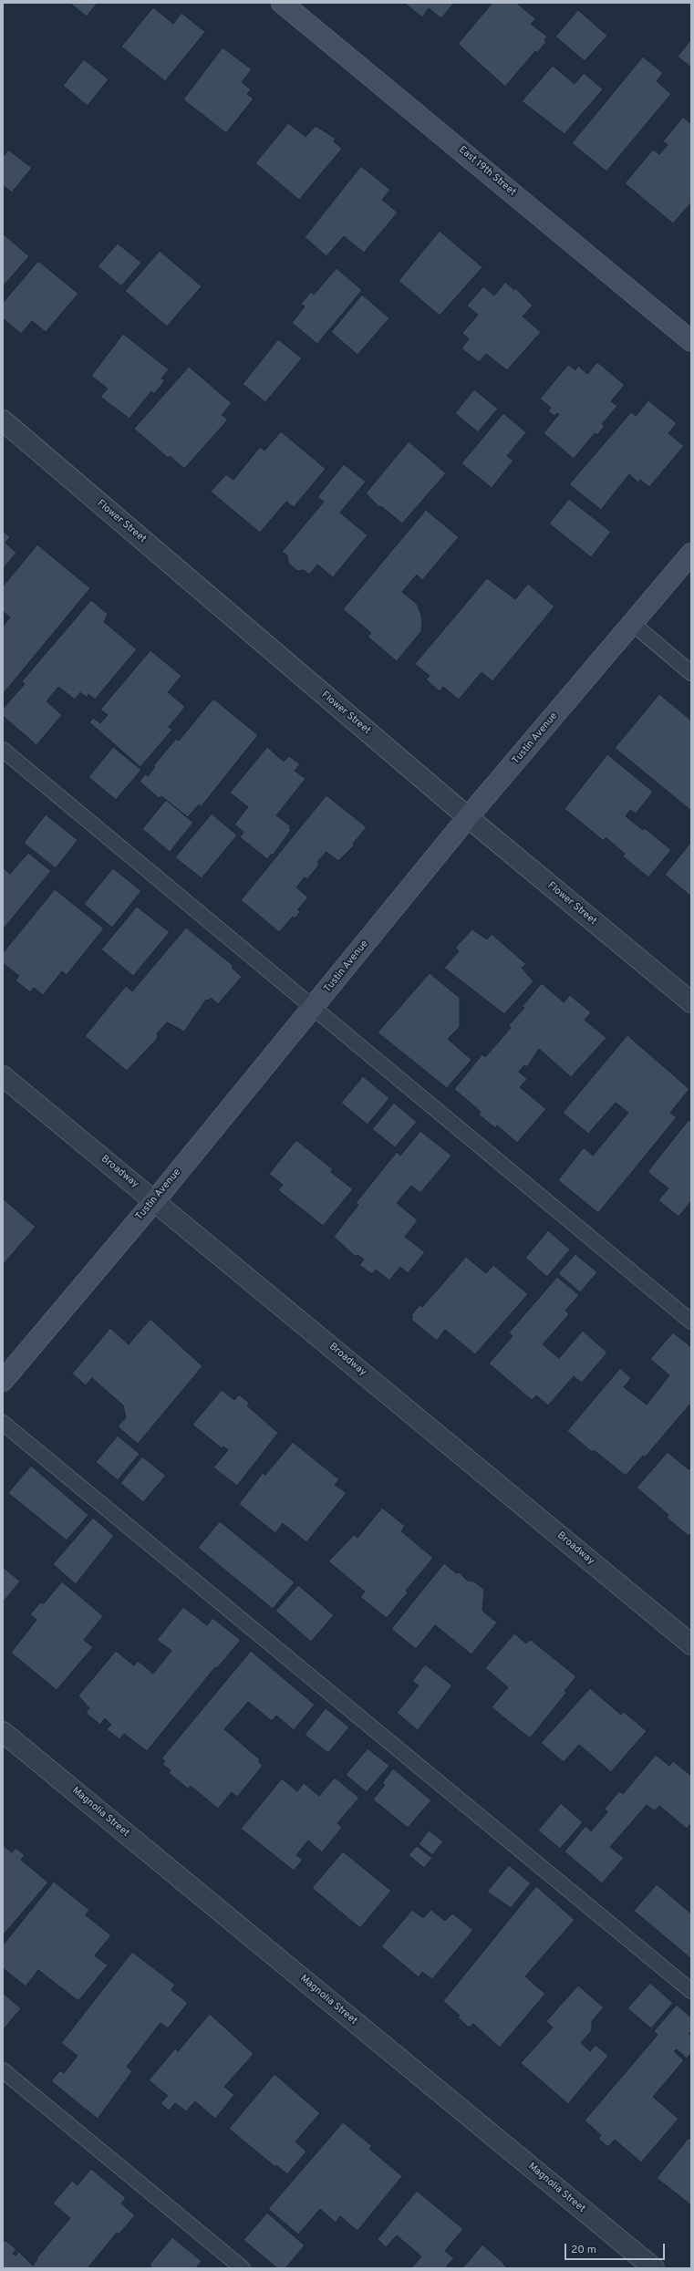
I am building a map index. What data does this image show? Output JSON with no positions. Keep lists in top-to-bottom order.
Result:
{
  "streets": {
    "street": [
      "East 19th Street",
      "Flower Street",
      "Tustin Avenue",
      "Broadway",
      "Magnolia Street"
    ]
  },
  "crossings": [
    ["Flower Street", "Tustin Avenue"],
    ["Tustin Avenue", "Broadway"]
  ],
  "scale_bar": "20 m"
}
